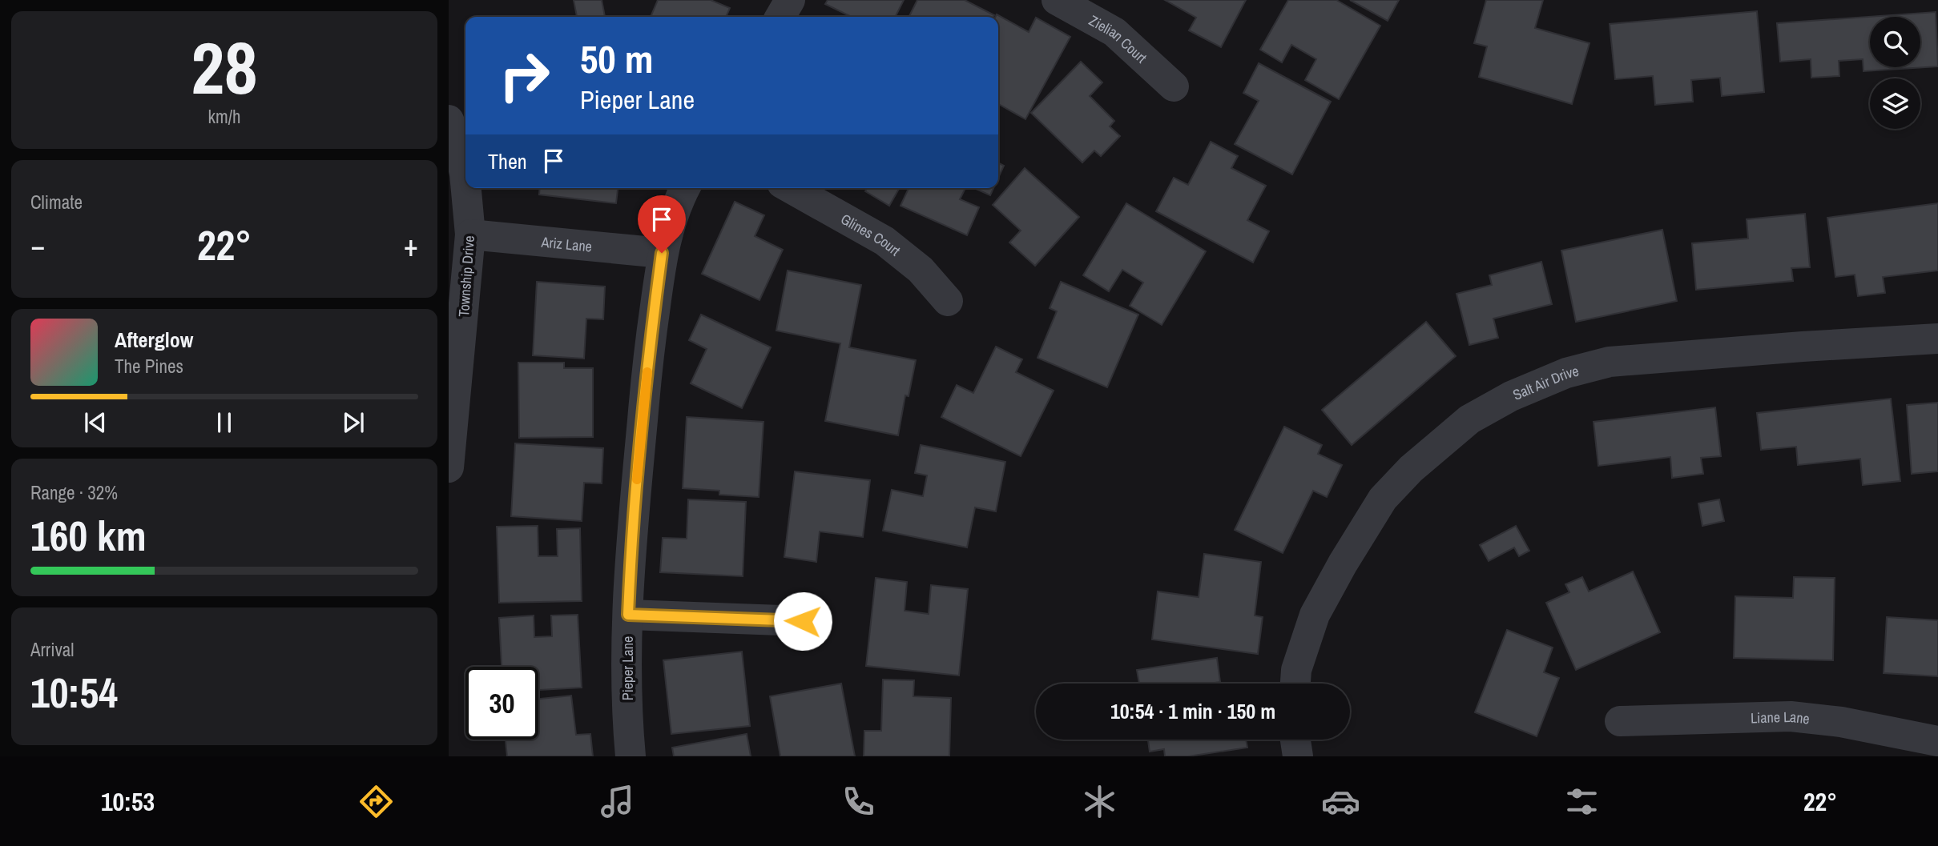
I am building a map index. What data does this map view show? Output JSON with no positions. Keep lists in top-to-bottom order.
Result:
{
  "streets": {
    "street": [
      "Zielian Court",
      "Glines Court",
      "Ariz Lane",
      "Township Drive",
      "Salt Air Drive",
      "Pieper Lane",
      "Liane Lane"
    ]
  },
  "crossings": [
    ["Ariz Lane", "Township Drive"],
    ["Ariz Lane", "Pieper Lane"]
  ],
  "page": {
    "tile": [
      ["28", "km/h"],
      "Climate",
      ["Range · 32%", "160 km"],
      ["Arrival", "10:54"]
    ],
    "turn": ["50 m", "Pieper Lane"],
    "then": "Then",
    "heat": ["−", "22°", "+"],
    "song": ["Afterglow", "The Pines"],
    "limit": "30",
    "trip": "10:54 · 1 min · 150 m",
    "tabs": ["10:53", "22°"]
  }
}
